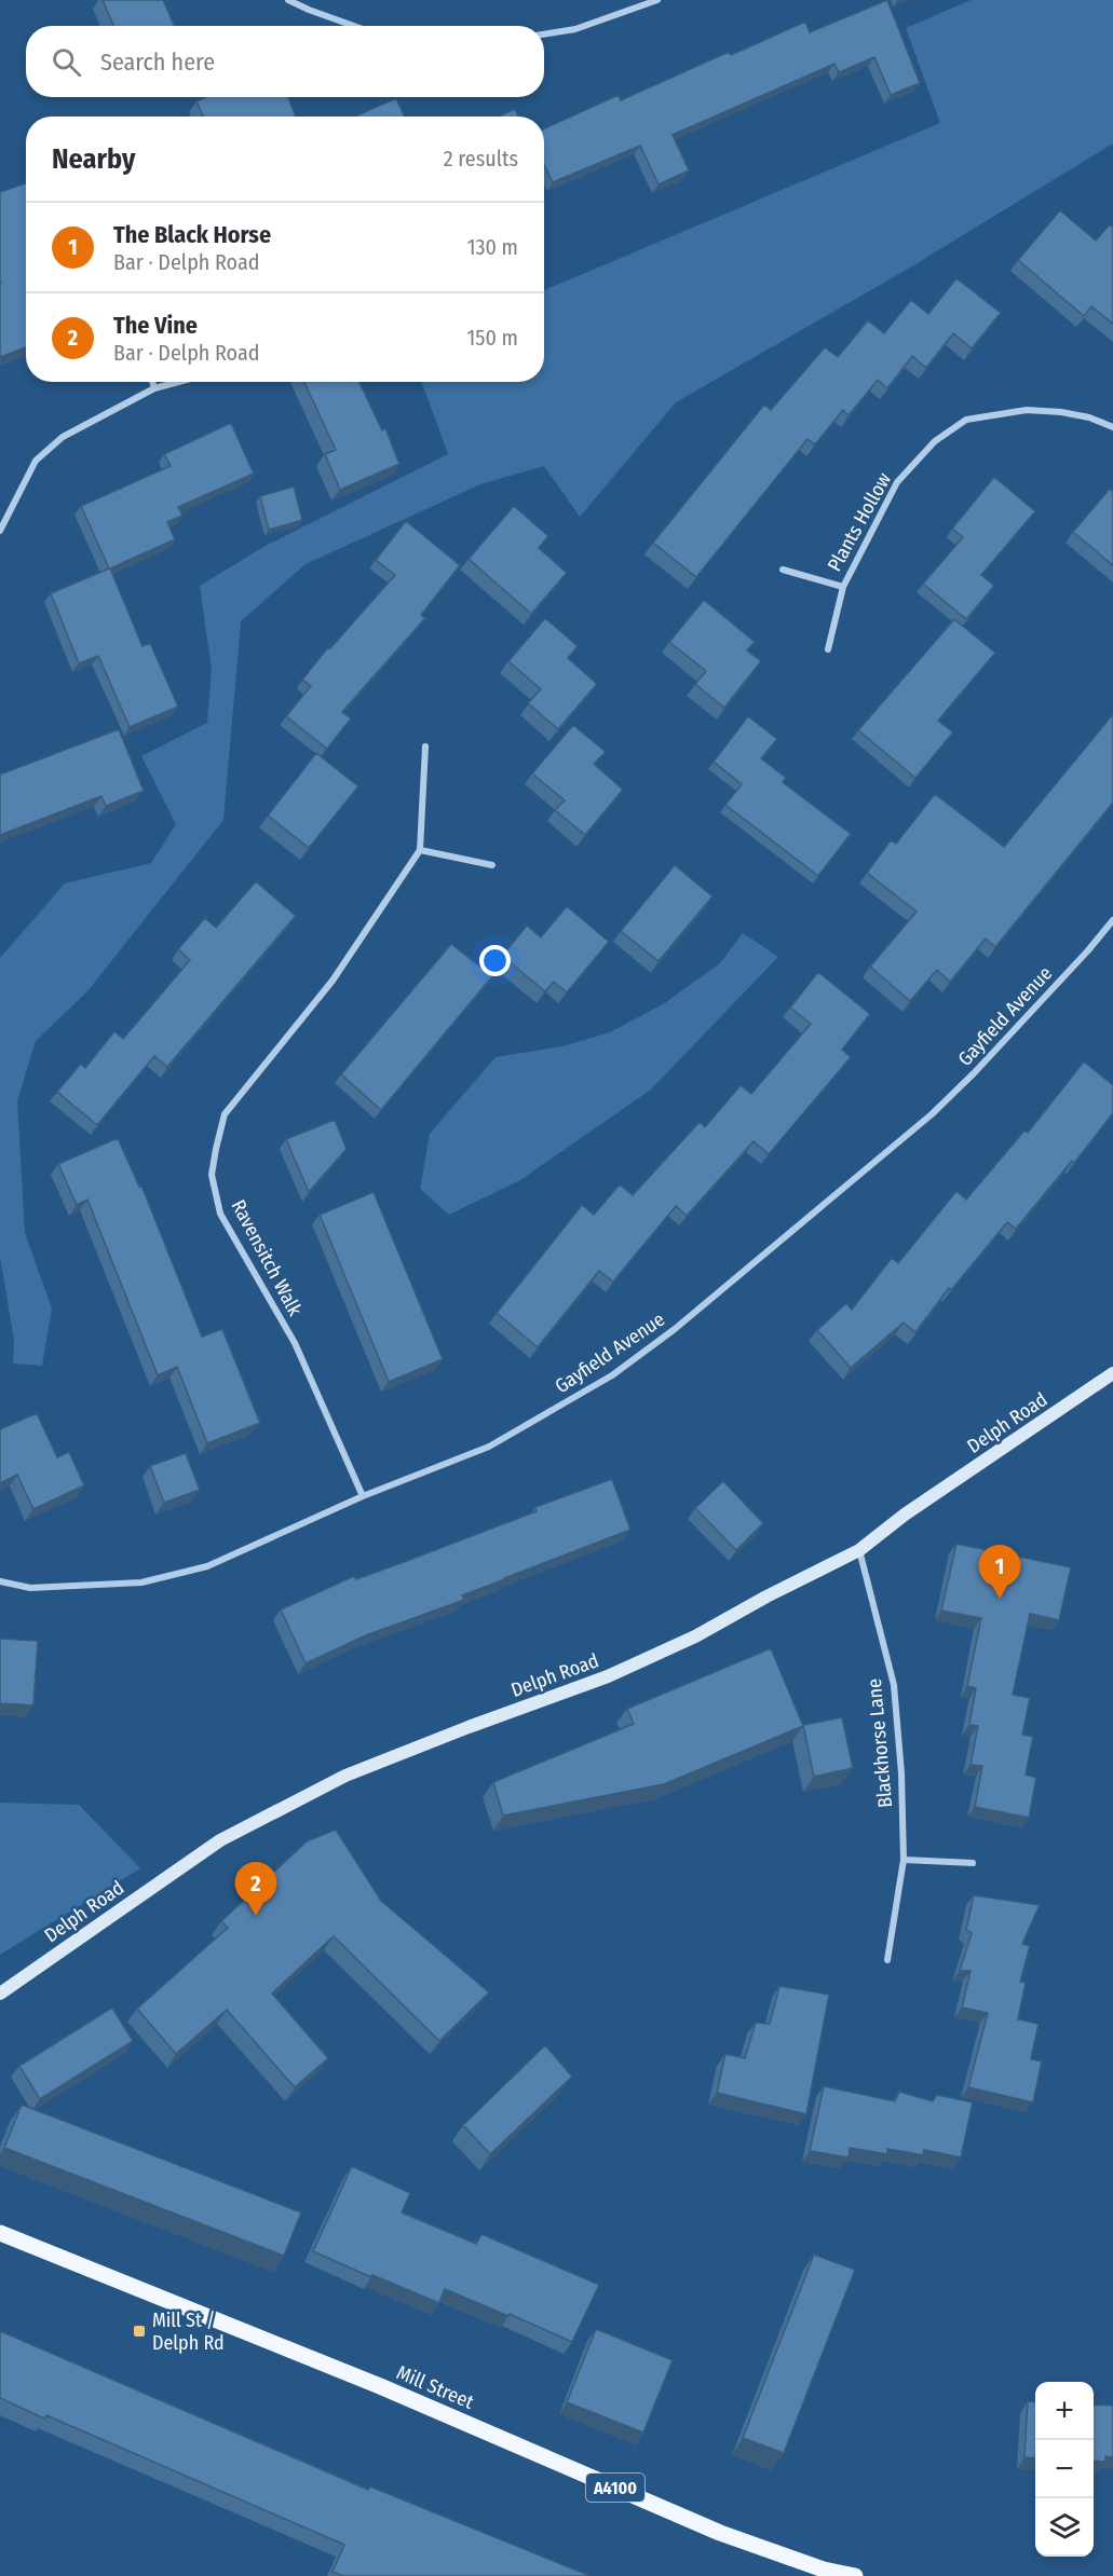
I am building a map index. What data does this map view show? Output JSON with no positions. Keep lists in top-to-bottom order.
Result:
{
  "streets": {
    "main road": ["Delph Road", "Mill Street", "A4100"],
    "street": [
      "Plants Hollow",
      "Gayfield Avenue",
      "Ravensitch Walk",
      "Blackhorse Lane"
    ]
  },
  "crossings": [
    ["Gayfield Avenue", "Ravensitch Walk"],
    ["Delph Road", "Blackhorse Lane"]
  ],
  "places": {
    "transit": ["Mill St / Delph Rd"]
  },
  "page": {
    "search": "Search here",
    "heading": ["Nearby", "2 results"],
    "list": [
      {
        "mark": "1",
        "name": "The Black Horse",
        "note": "Bar · Delph Road",
        "value": "130 m"
      },
      {
        "mark": "2",
        "name": "The Vine",
        "note": "Bar · Delph Road",
        "value": "150 m"
      }
    ],
    "pins": ["1", "2"],
    "map_buttons": ["+", "−"]
  }
}
